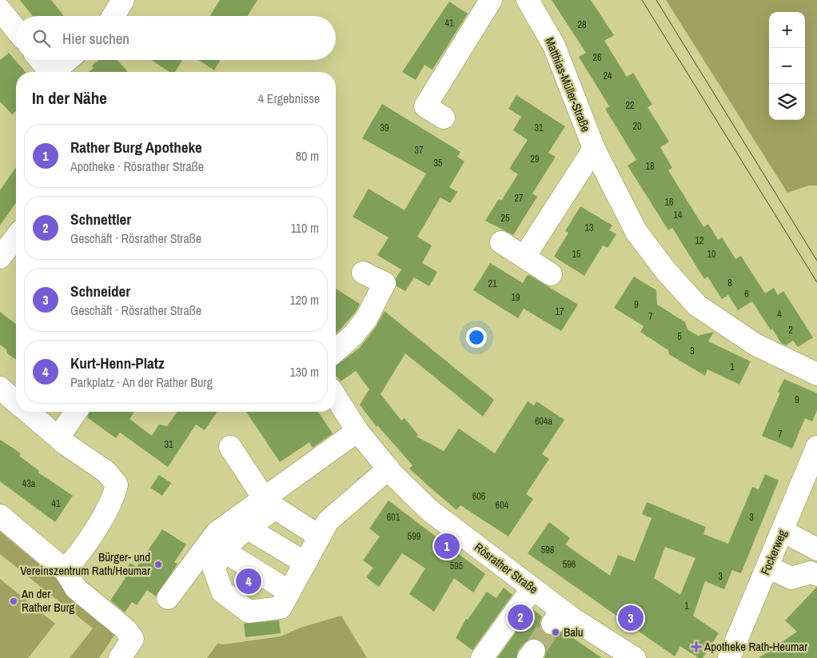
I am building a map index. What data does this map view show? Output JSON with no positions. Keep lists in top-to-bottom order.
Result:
{
  "streets": {
    "street": ["Matthias-Müller-Straße", "Fockerweg", "Rösrather Straße"]
  },
  "places": {
    "other": ["Bürger- und Vereinszentrum Rath/Heumar", "An der Rather Burg", "Balu"],
    "health": ["Apotheke Rath-Heumar"]
  },
  "house_numbers": [
    "41",
    "28",
    "26",
    "24",
    "22",
    "20",
    "39",
    "31",
    "37",
    "29",
    "35",
    "18",
    "27",
    "16",
    "14",
    "25",
    "13",
    "12",
    "15",
    "10",
    "8",
    "21",
    "6",
    "19",
    "9",
    "17",
    "4",
    "7",
    "2",
    "5",
    "3",
    "1",
    "9",
    "604a",
    "7",
    "31",
    "43a",
    "606",
    "41",
    "604",
    "601",
    "3",
    "599",
    "598",
    "596",
    "595",
    "3",
    "1"
  ],
  "page": {
    "map_buttons": ["+", "−"],
    "search": "Hier suchen",
    "heading": ["In der Nähe", "4 Ergebnisse"],
    "list": [
      {
        "mark": "1",
        "name": "Rather Burg Apotheke",
        "note": "Apotheke · Rösrather Straße",
        "value": "80 m"
      },
      {
        "mark": "2",
        "name": "Schnettler",
        "note": "Geschäft · Rösrather Straße",
        "value": "110 m"
      },
      {
        "mark": "3",
        "name": "Schneider",
        "note": "Geschäft · Rösrather Straße",
        "value": "120 m"
      },
      {
        "mark": "4",
        "name": "Kurt-Henn-Platz",
        "note": "Parkplatz · An der Rather Burg",
        "value": "130 m"
      }
    ],
    "pins": [
      "1",
      "4",
      "2",
      "3"
    ]
  }
}
